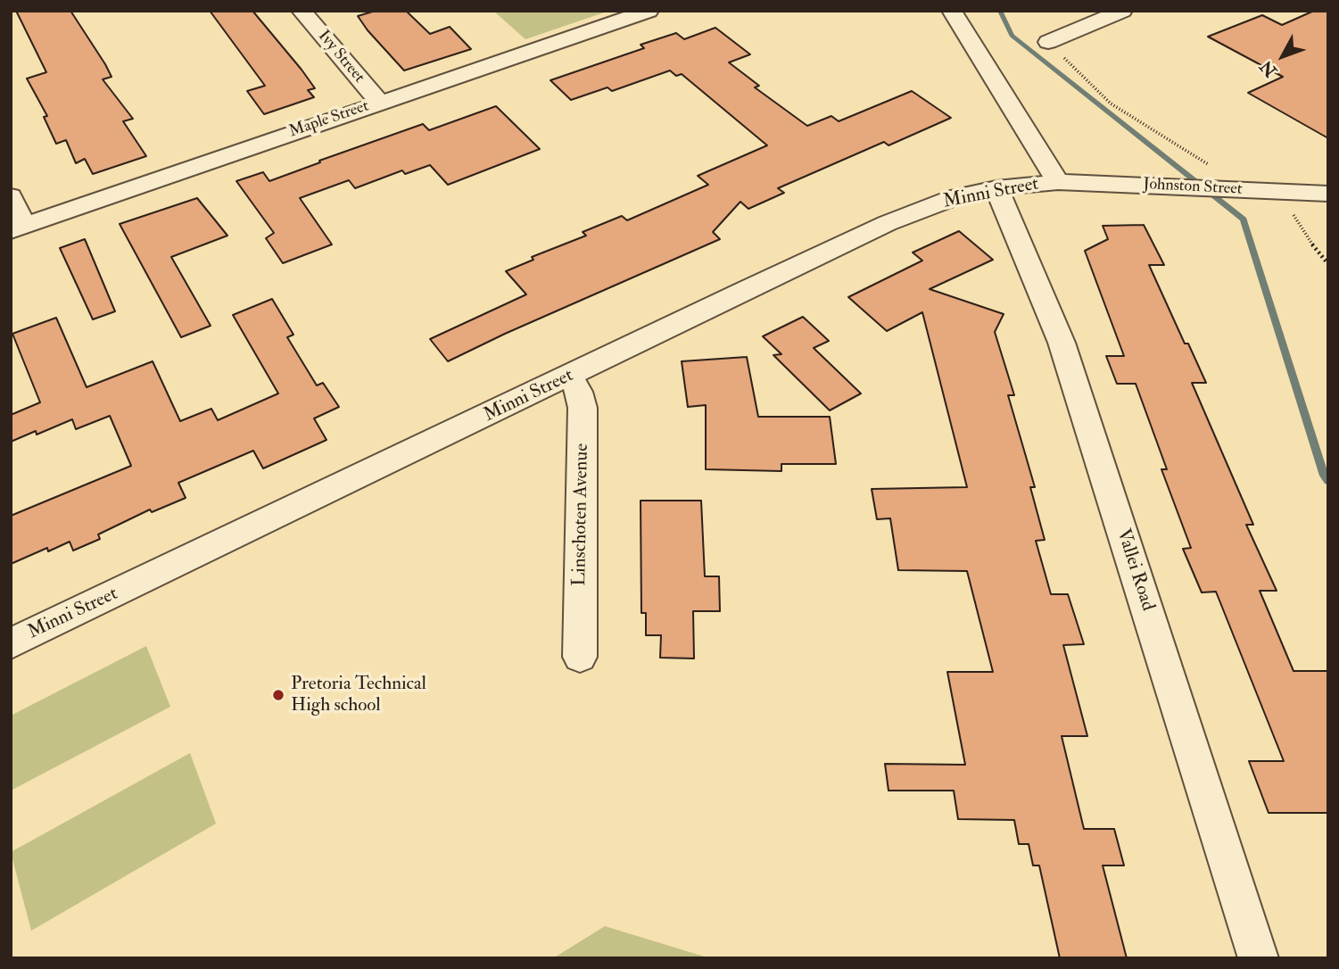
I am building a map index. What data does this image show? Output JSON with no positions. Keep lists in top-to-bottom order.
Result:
{
  "streets": {
    "street": [
      "Ivy Street",
      "Maple Street",
      "Johnston Street",
      "Minni Street",
      "Linschoten Avenue",
      "Vallei Road"
    ]
  },
  "crossings": [
    ["Ivy Street", "Maple Street"],
    ["Johnston Street", "Minni Street"],
    ["Minni Street", "Linschoten Avenue"],
    ["Minni Street", "Vallei Road"]
  ],
  "places": ["Pretoria Technical High school"],
  "north": "bottom left"
}
